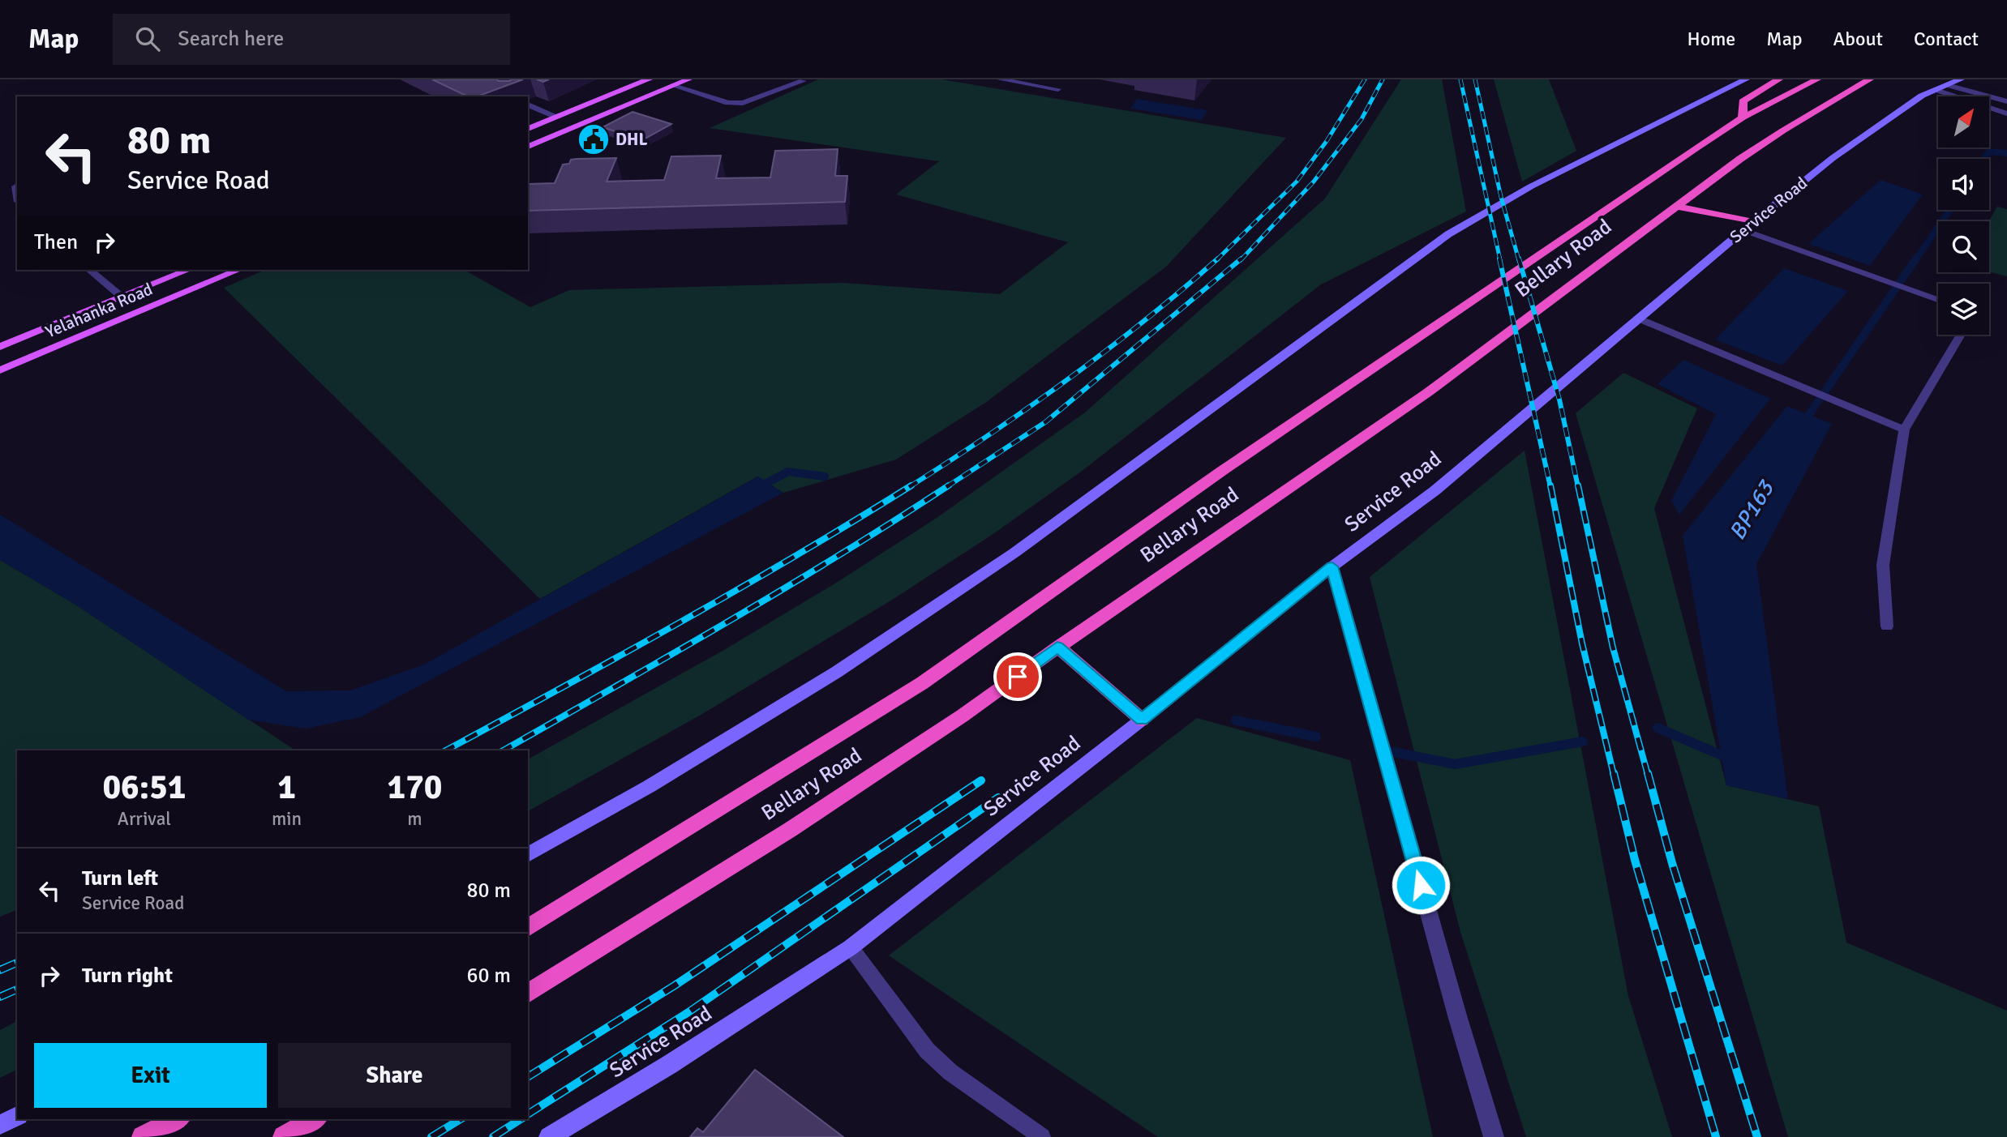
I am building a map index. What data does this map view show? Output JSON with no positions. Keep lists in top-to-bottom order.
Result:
{
  "streets": {
    "highway": ["Bellary Road"],
    "main road": ["Service Road", "Yelahanka Road"]
  },
  "water": ["BP163"],
  "places": {
    "public building": ["DHL"]
  },
  "north": "top right",
  "page": {
    "header": "Map",
    "search": "Search here",
    "nav": [
      "Home",
      "Map",
      "About",
      "Contact"
    ],
    "turn": ["80 m", "Service Road"],
    "then": "Then",
    "eta": [
      "06:51",
      "Arrival",
      "1",
      "min",
      "170",
      "m"
    ],
    "list": [
      {
        "name": "Turn left",
        "note": "Service Road",
        "value": "80 m"
      },
      {
        "name": "Turn right",
        "value": "60 m"
      }
    ],
    "buttons": ["Exit", "Share"]
  }
}
